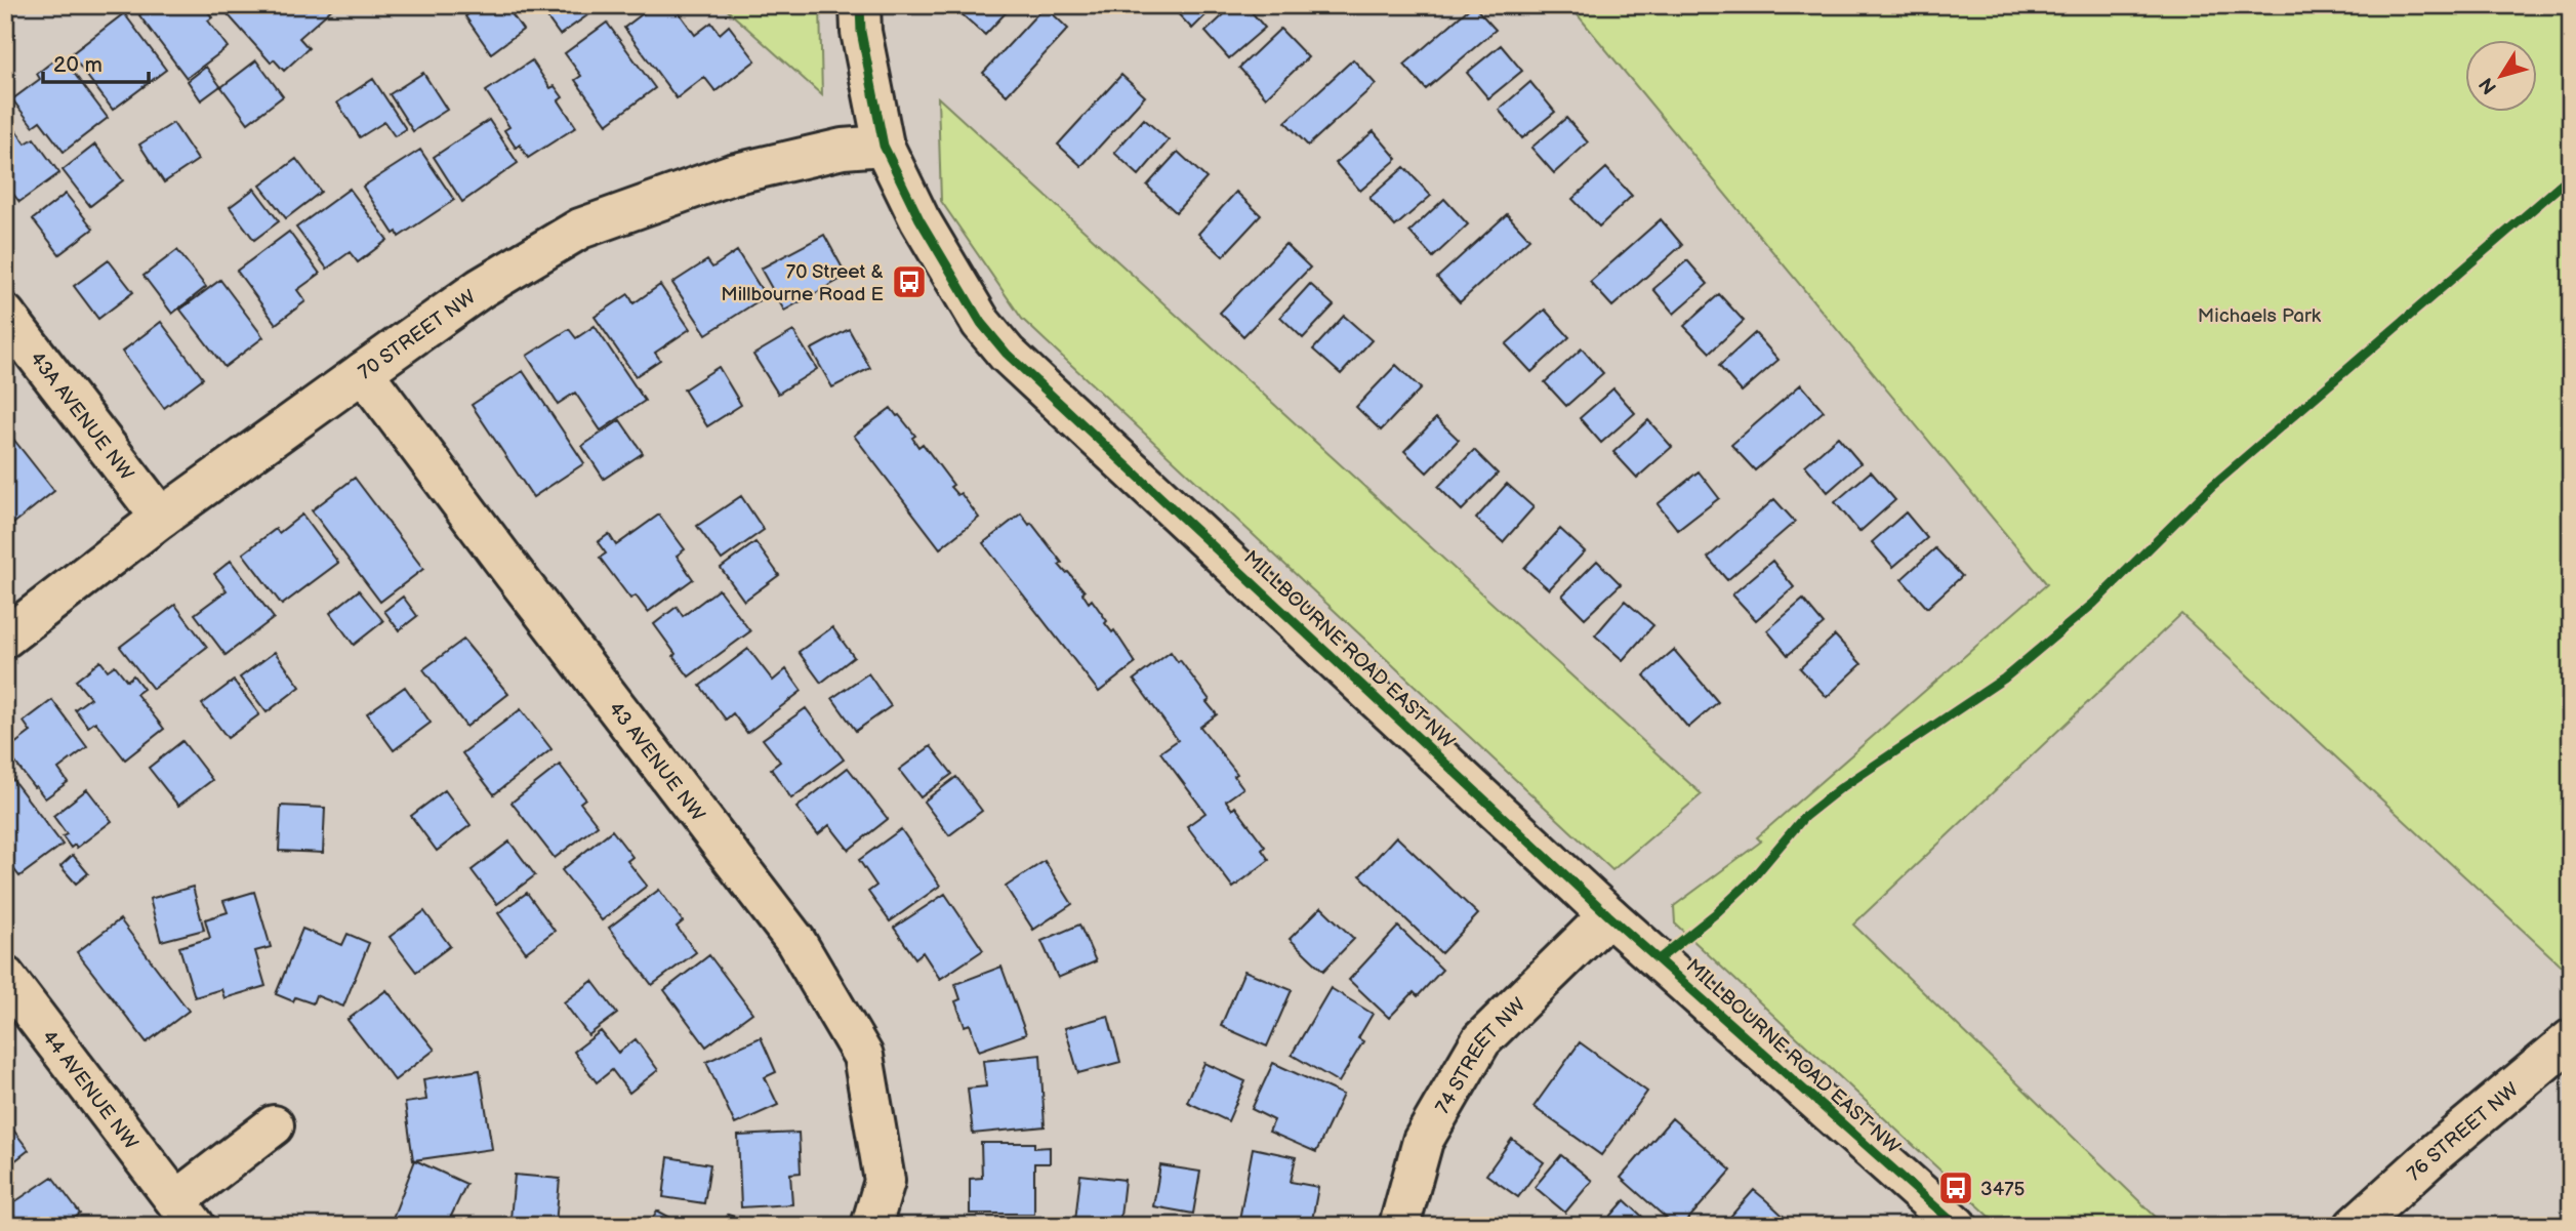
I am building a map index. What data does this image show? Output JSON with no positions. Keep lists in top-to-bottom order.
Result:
{
  "streets": {
    "street": [
      "70 STREET NW",
      "43A AVENUE NW",
      "MILLBOURNE ROAD EAST NW",
      "43 AVENUE NW",
      "74 STREET NW",
      "44 AVENUE NW",
      "76 STREET NW"
    ]
  },
  "crossings": [
    ["70 STREET NW", "43A AVENUE NW"],
    ["70 STREET NW", "MILLBOURNE ROAD EAST NW"],
    ["70 STREET NW", "43 AVENUE NW"],
    ["MILLBOURNE ROAD EAST NW", "74 STREET NW"]
  ],
  "parks": ["Michaels Park"],
  "places": {
    "bus stop": ["70 Street & Millbourne Road E", "3475"]
  },
  "scale_bar": "20 m",
  "north": "bottom left"
}
